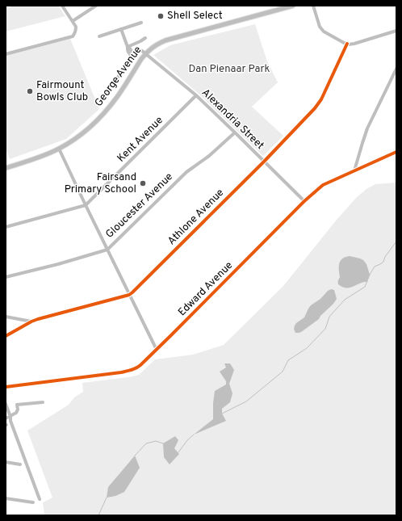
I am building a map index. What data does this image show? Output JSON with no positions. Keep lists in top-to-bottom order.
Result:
{
  "streets": {
    "main road": ["George Avenue"],
    "street": [
      "Alexandria Street",
      "Kent Avenue",
      "Gloucester Avenue",
      "Athlone Avenue",
      "Edward Avenue"
    ]
  },
  "crossings": [
    ["George Avenue", "Alexandria Street"],
    ["Alexandria Street", "Kent Avenue"],
    ["Alexandria Street", "Gloucester Avenue"],
    ["Alexandria Street", "Athlone Avenue"],
    ["Alexandria Street", "Edward Avenue"]
  ],
  "parks": ["Dan Pienaar Park"],
  "places": ["Shell Select", "Fairmount Bowls Club", "Fairsand Primary School"]
}
